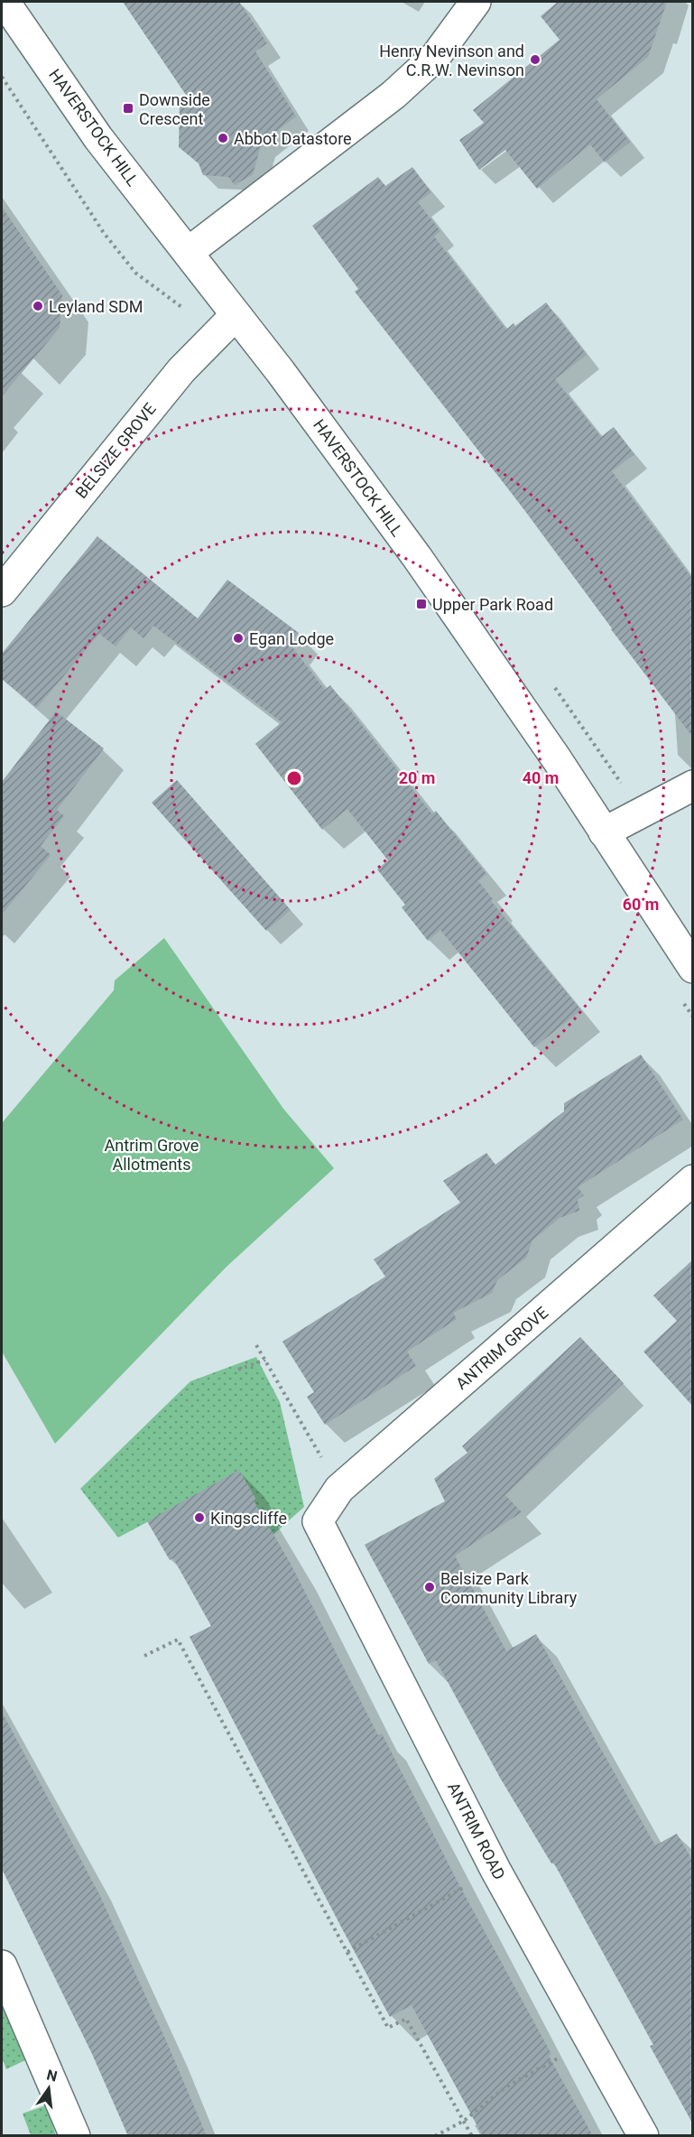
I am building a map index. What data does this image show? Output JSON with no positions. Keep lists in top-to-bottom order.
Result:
{
  "streets": {
    "street": [
      "HAVERSTOCK HILL",
      "BELSIZE GROVE",
      "ANTRIM GROVE",
      "ANTRIM ROAD"
    ]
  },
  "crossings": [
    ["HAVERSTOCK HILL", "BELSIZE GROVE"],
    ["ANTRIM GROVE", "ANTRIM ROAD"]
  ],
  "parks": ["Antrim Grove Allotments"],
  "places": {
    "other": [
      "Henry Nevinson and C.R.W. Nevinson",
      "Abbot Datastore",
      "Leyland SDM",
      "Egan Lodge",
      "Kingscliffe",
      "Belsize Park Community Library"
    ],
    "transit": ["Downside Crescent", "Upper Park Road"]
  },
  "north": "top",
  "rings": ["20 m", "40 m", "60 m"]
}
